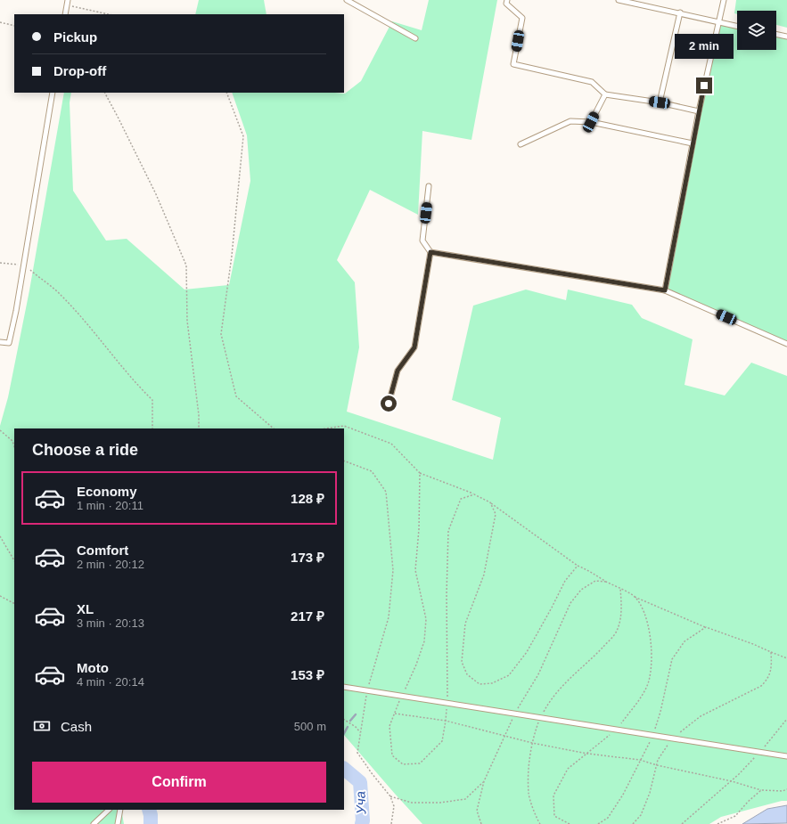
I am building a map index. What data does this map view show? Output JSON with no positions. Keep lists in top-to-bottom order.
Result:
{
  "water": ["Уча"],
  "page": {
    "banner": ["Pickup", "Drop-off"],
    "bubble": "2 min",
    "heading": "Choose a ride",
    "list": [
      {
        "name": "Economy",
        "note": "1 min · 20:11",
        "value": "128 ₽"
      },
      {
        "name": "Comfort",
        "note": "2 min · 20:12",
        "value": "173 ₽"
      },
      {
        "name": "XL",
        "note": "3 min · 20:13",
        "value": "217 ₽"
      },
      {
        "name": "Moto",
        "note": "4 min · 20:14",
        "value": "153 ₽"
      }
    ],
    "pay": ["Cash", "500 m"],
    "buttons": "Confirm"
  }
}
